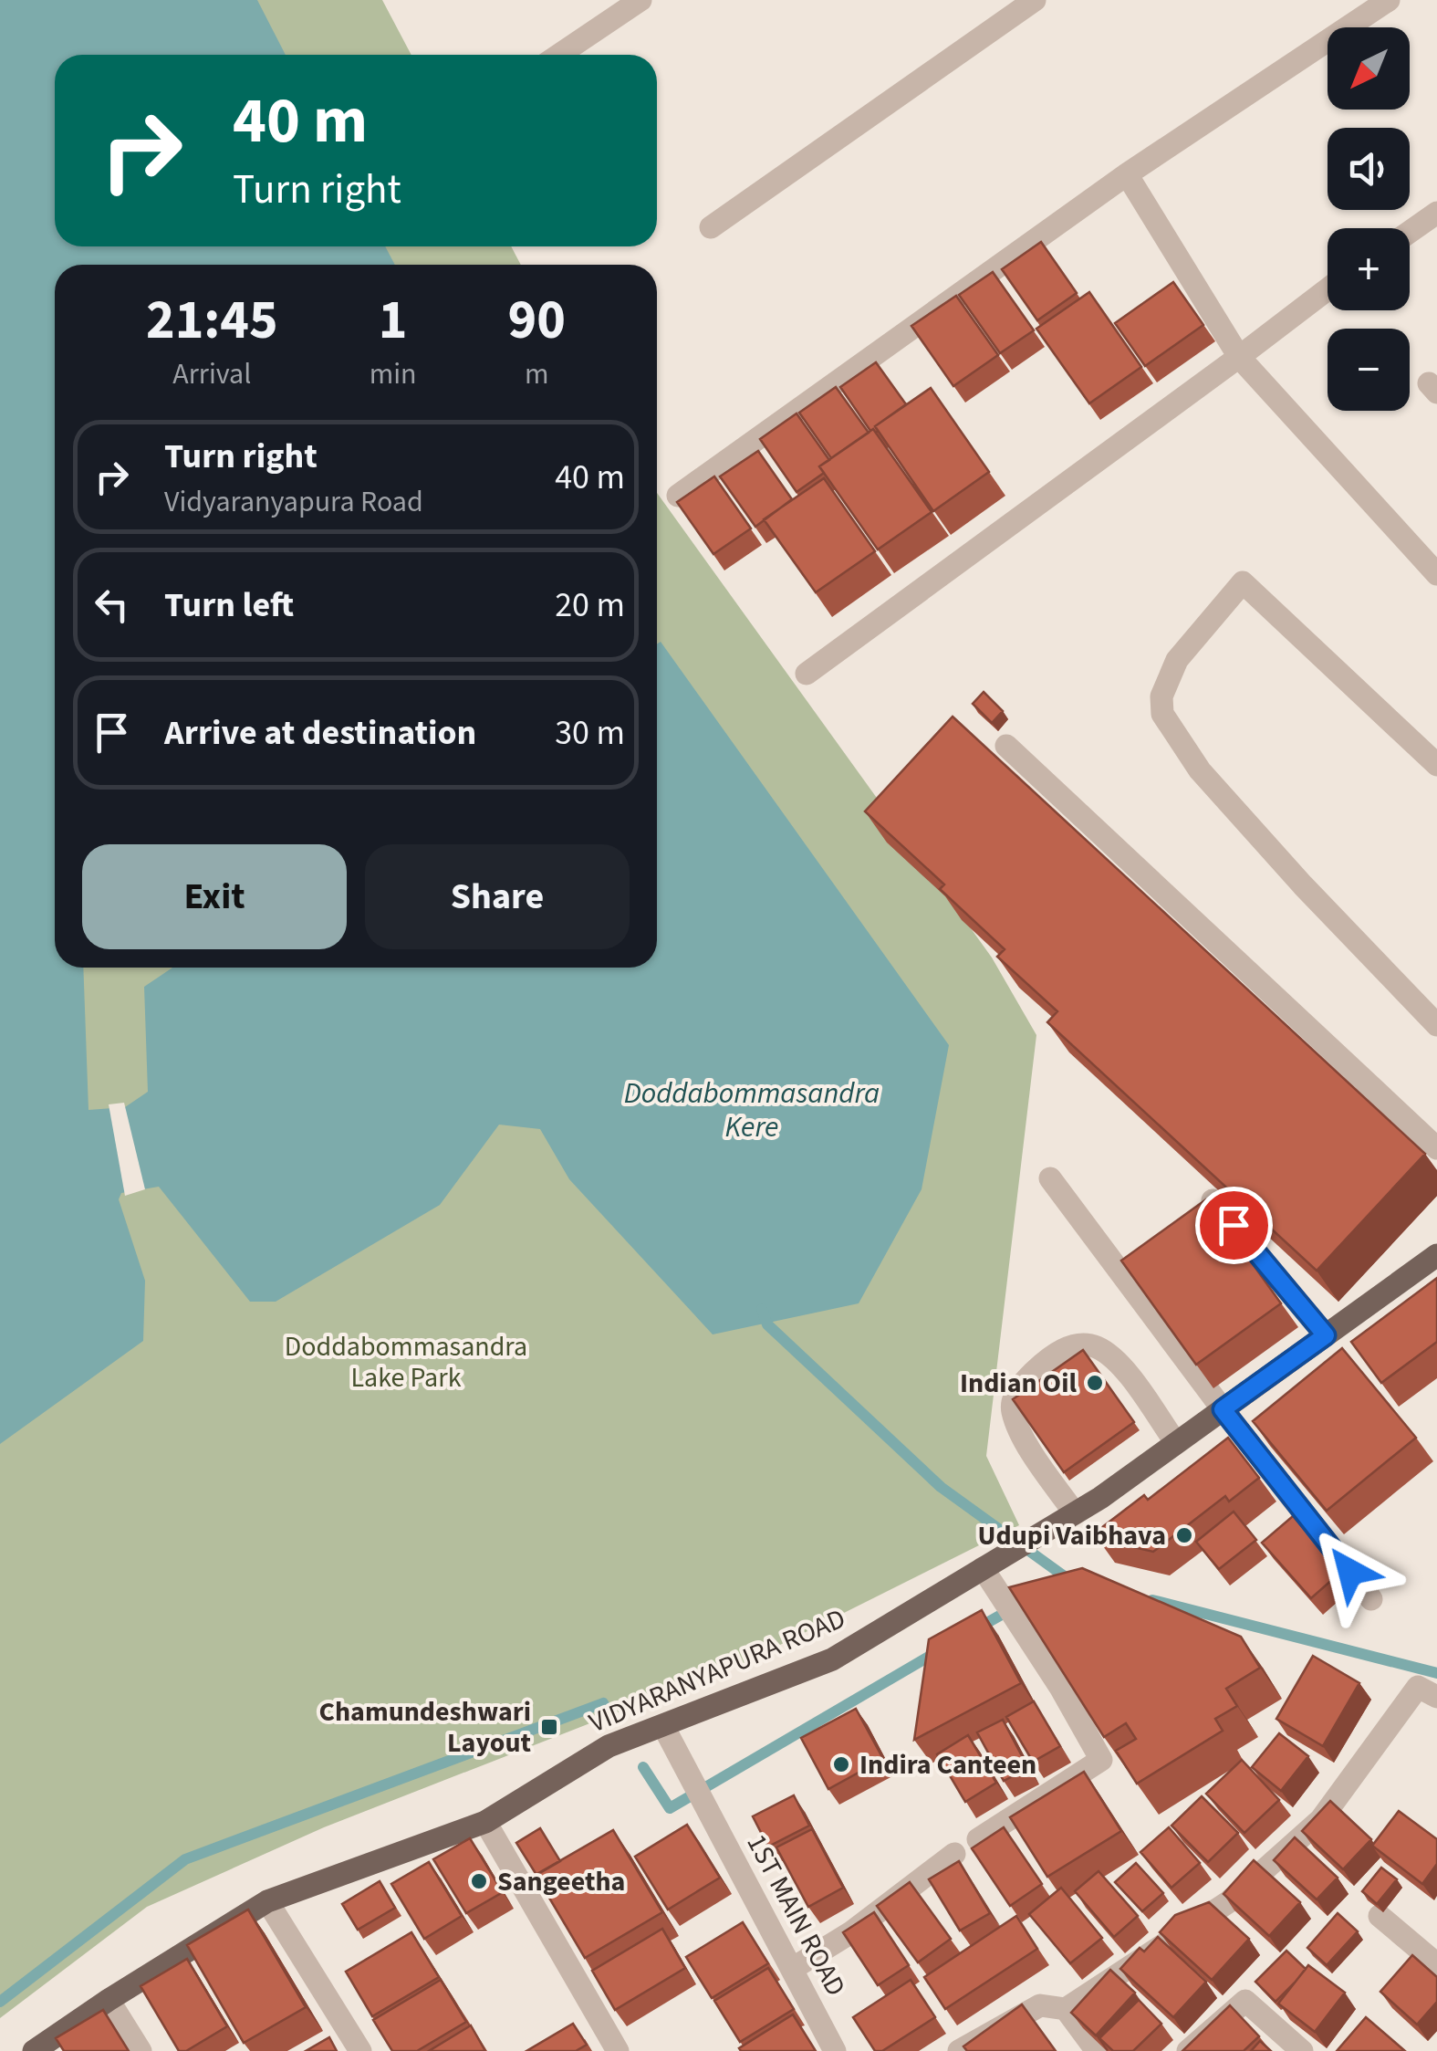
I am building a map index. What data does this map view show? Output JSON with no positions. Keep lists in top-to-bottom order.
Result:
{
  "streets": {
    "main road": ["VIDYARANYAPURA ROAD"],
    "street": ["1ST MAIN ROAD"]
  },
  "crossings": [
    ["VIDYARANYAPURA ROAD", "1ST MAIN ROAD"]
  ],
  "water": ["Doddabommasandra Kere"],
  "parks": ["Doddabommasandra Lake Park"],
  "places": {
    "other": [
      "Indian Oil",
      "Udupi Vaibhava",
      "Indira Canteen",
      "Sangeetha"
    ],
    "transit": ["Chamundeshwari Layout"]
  },
  "north": "bottom left",
  "page": {
    "map_buttons": ["+", "−"],
    "turn": ["40 m", "Turn right"],
    "eta": [
      "21:45",
      "Arrival",
      "1",
      "min",
      "90",
      "m"
    ],
    "list": [
      {
        "name": "Turn right",
        "note": "Vidyaranyapura Road",
        "value": "40 m"
      },
      {
        "name": "Turn left",
        "value": "20 m"
      },
      {
        "name": "Arrive at destination",
        "value": "30 m"
      }
    ],
    "buttons": ["Exit", "Share"]
  }
}
